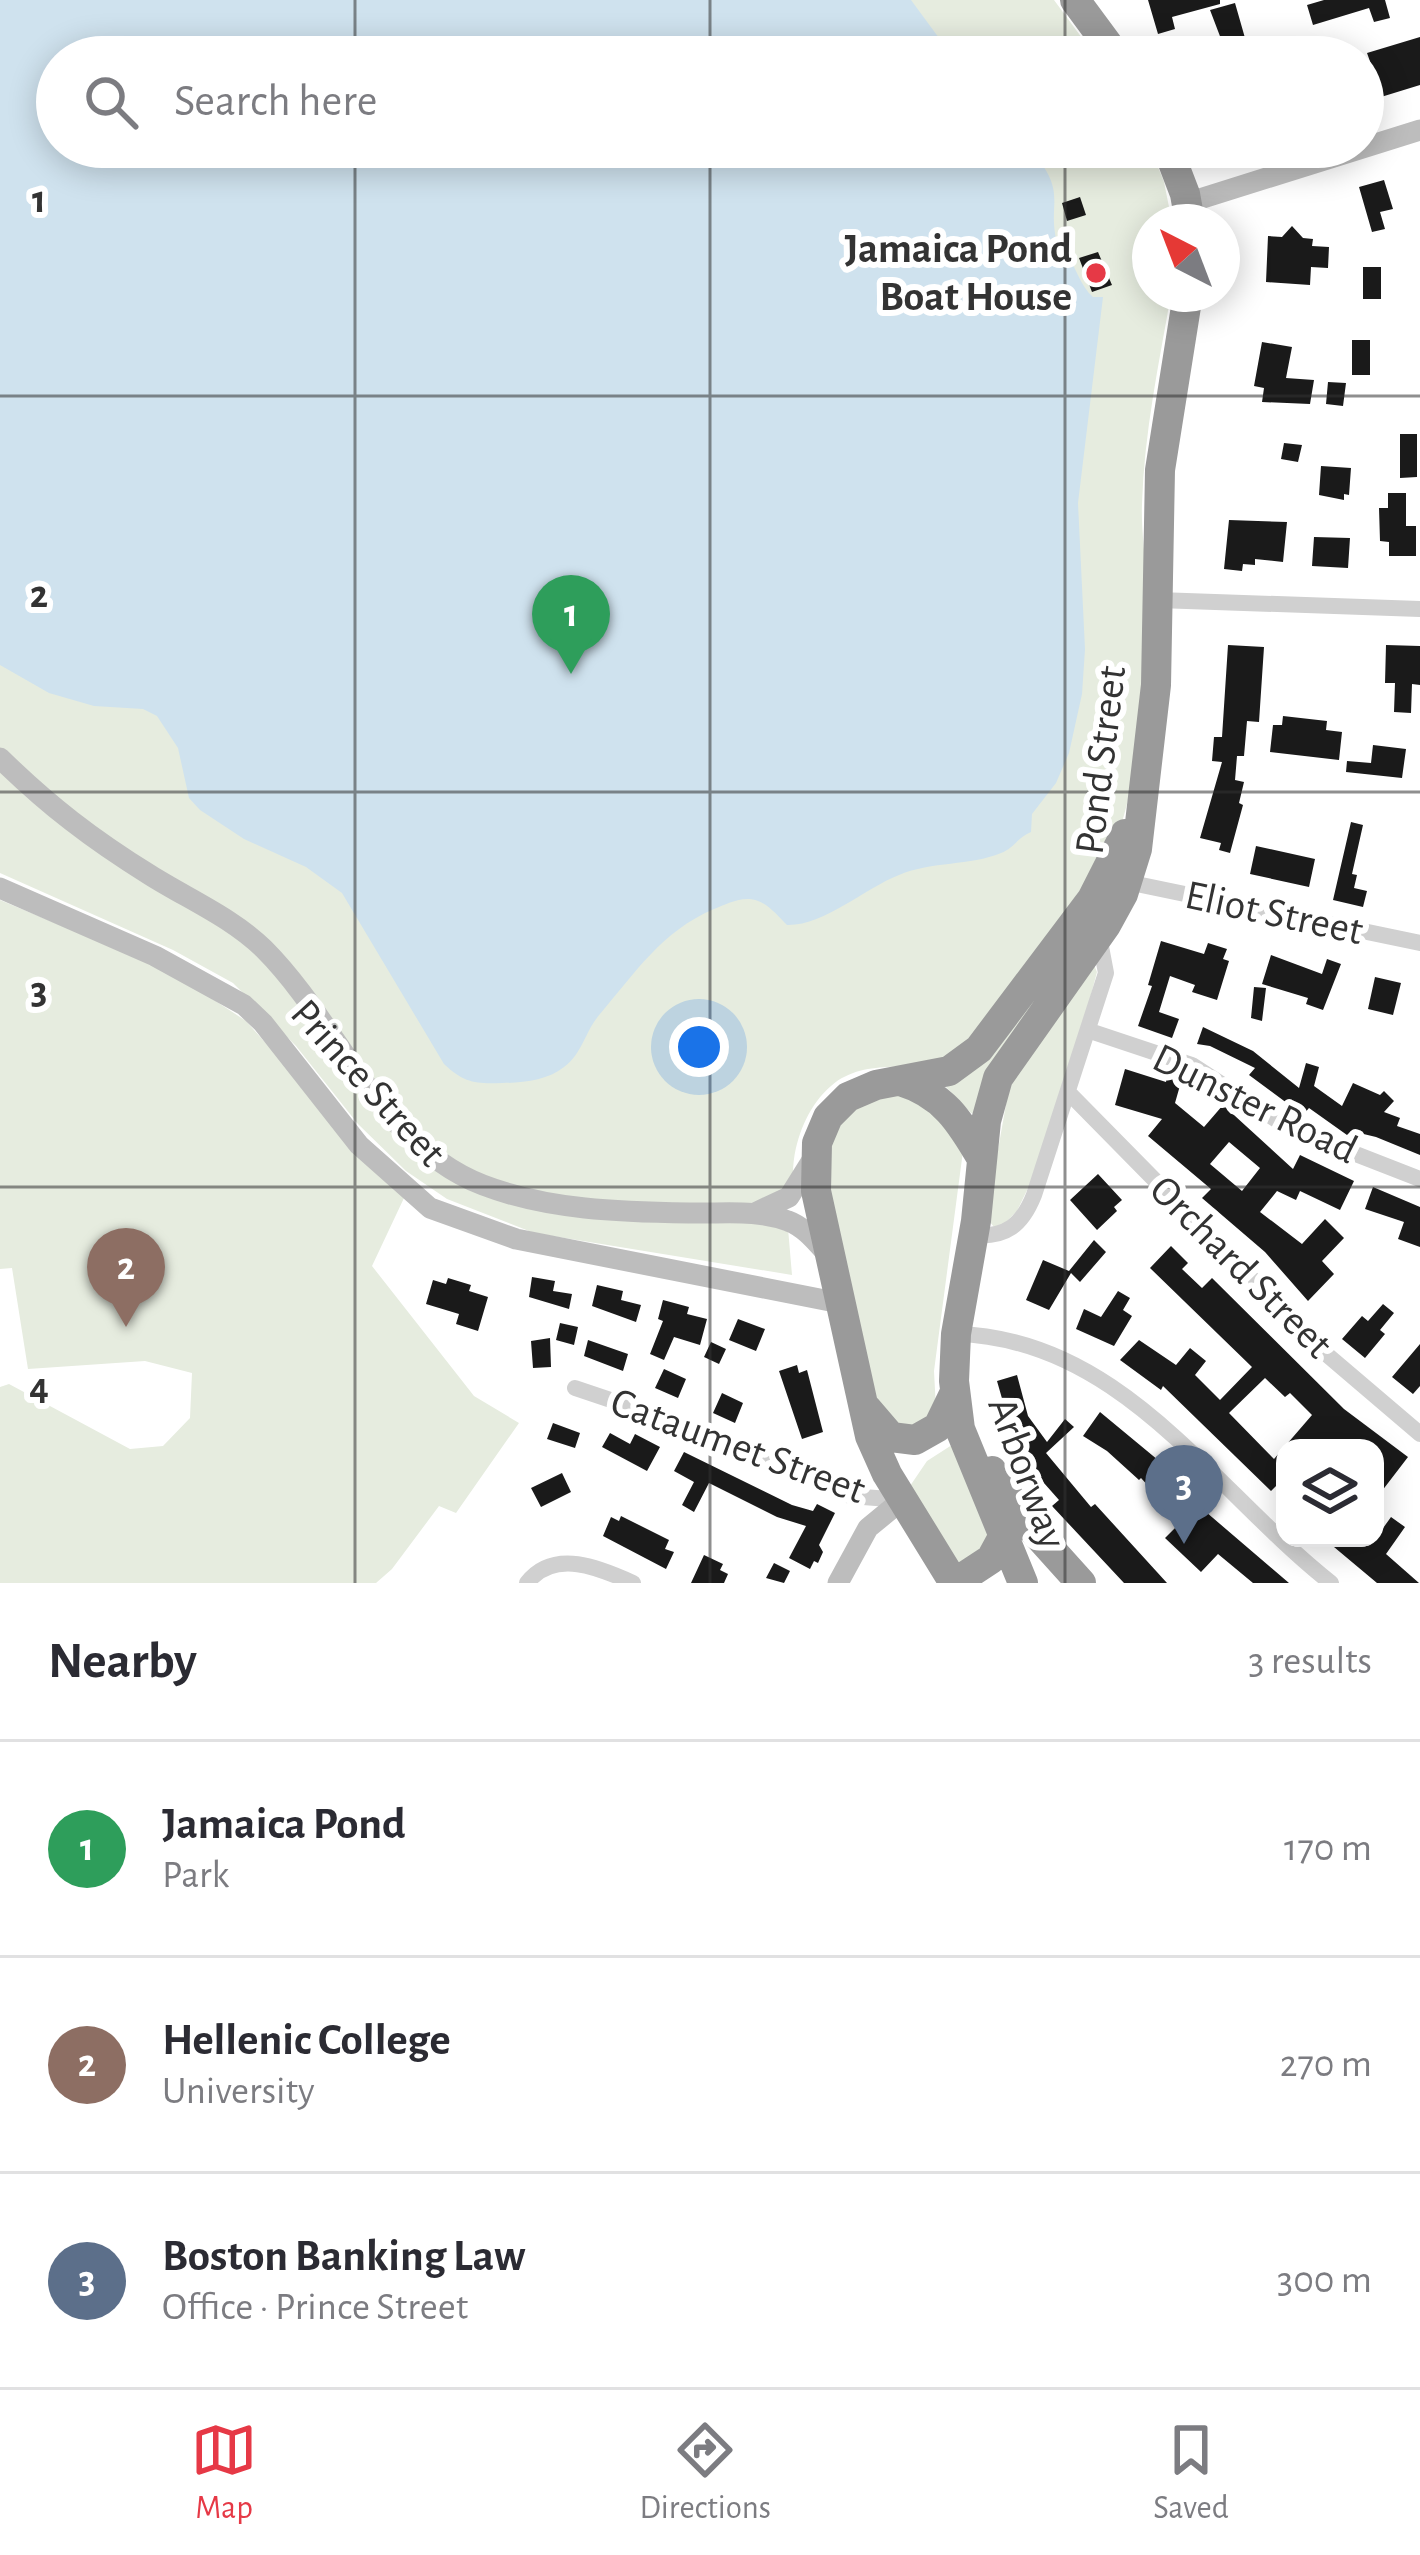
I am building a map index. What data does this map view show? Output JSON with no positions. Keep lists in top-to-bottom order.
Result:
{
  "streets": {
    "highway": ["Pond Street", "Arborway"],
    "main road": ["Prince Street"],
    "street": [
      "Eliot Street",
      "Dunster Road",
      "Orchard Street",
      "Cataumet Street"
    ]
  },
  "crossings": [
    ["Pond Street", "Eliot Street"],
    ["Pond Street", "Dunster Road"],
    ["Pond Street", "Orchard Street"]
  ],
  "places": ["Jamaica Pond Boat House"],
  "north": "top left",
  "page": {
    "search": "Search here",
    "pins": ["1", "2", "3"],
    "heading": ["Nearby", "3 results"],
    "list": [
      {
        "mark": "1",
        "name": "Jamaica Pond",
        "note": "Park",
        "value": "170 m"
      },
      {
        "mark": "2",
        "name": "Hellenic College",
        "note": "University",
        "value": "270 m"
      },
      {
        "mark": "3",
        "name": "Boston Banking Law",
        "note": "Office · Prince Street",
        "value": "300 m"
      }
    ],
    "nav": ["Map", "Directions", "Saved"]
  },
  "grid": {
    "rows": [
      "1",
      "2",
      "3",
      "4"
    ]
  }
}
